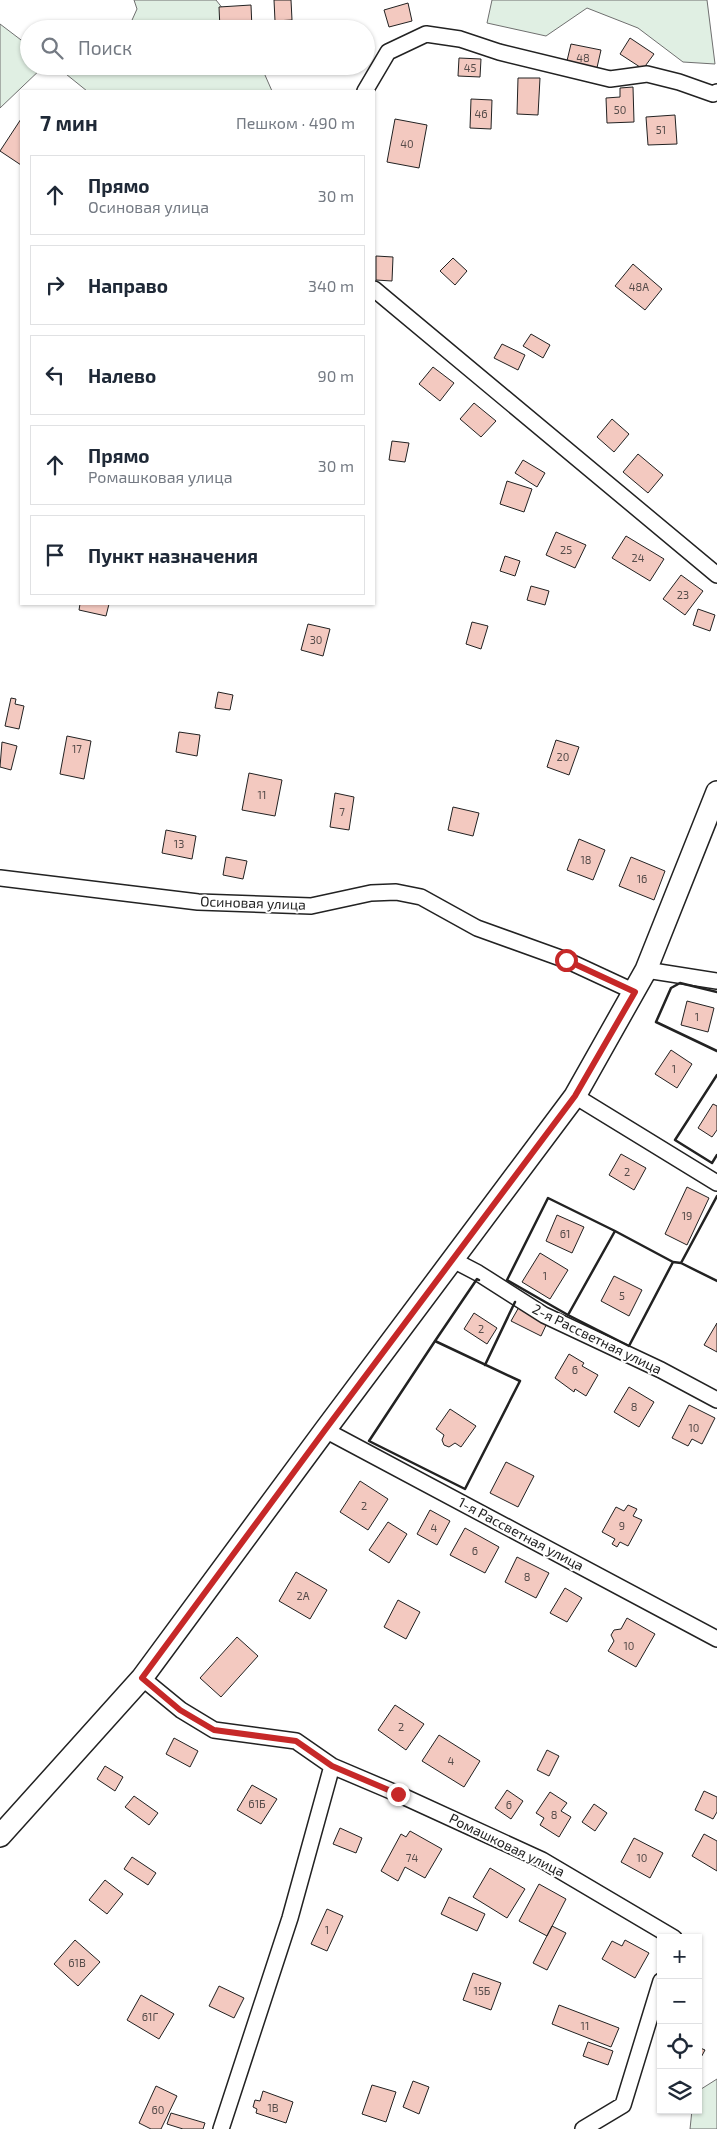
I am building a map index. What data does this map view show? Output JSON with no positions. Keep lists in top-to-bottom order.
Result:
{
  "streets": {
    "street": [
      "Осиновая улица",
      "2-я Рассветная улица",
      "1-я Рассветная улица",
      "Ромашковая улица"
    ]
  },
  "house_numbers": [
    "48",
    "45",
    "50",
    "46",
    "51",
    "40",
    "48А",
    "25",
    "24",
    "23",
    "30",
    "17",
    "20",
    "11",
    "7",
    "13",
    "18",
    "16",
    "1",
    "1",
    "2",
    "19",
    "61",
    "1",
    "5",
    "2",
    "6",
    "8",
    "10",
    "2",
    "9",
    "4",
    "6",
    "8",
    "2А",
    "10",
    "2",
    "4",
    "61Б",
    "6",
    "8",
    "74",
    "10",
    "1",
    "61В",
    "15Б",
    "61Г",
    "11",
    "1В",
    "60"
  ],
  "page": {
    "search": "Поиск",
    "heading": ["7 мин", "Пешком · 490 m"],
    "list": [
      ["Прямо", "Осиновая улица", "30 m"],
      ["Направо", "340 m"],
      ["Налево", "90 m"],
      ["Прямо", "Ромашковая улица", "30 m"],
      "Пункт назначения"
    ],
    "map_buttons": ["+", "−"]
  }
}
